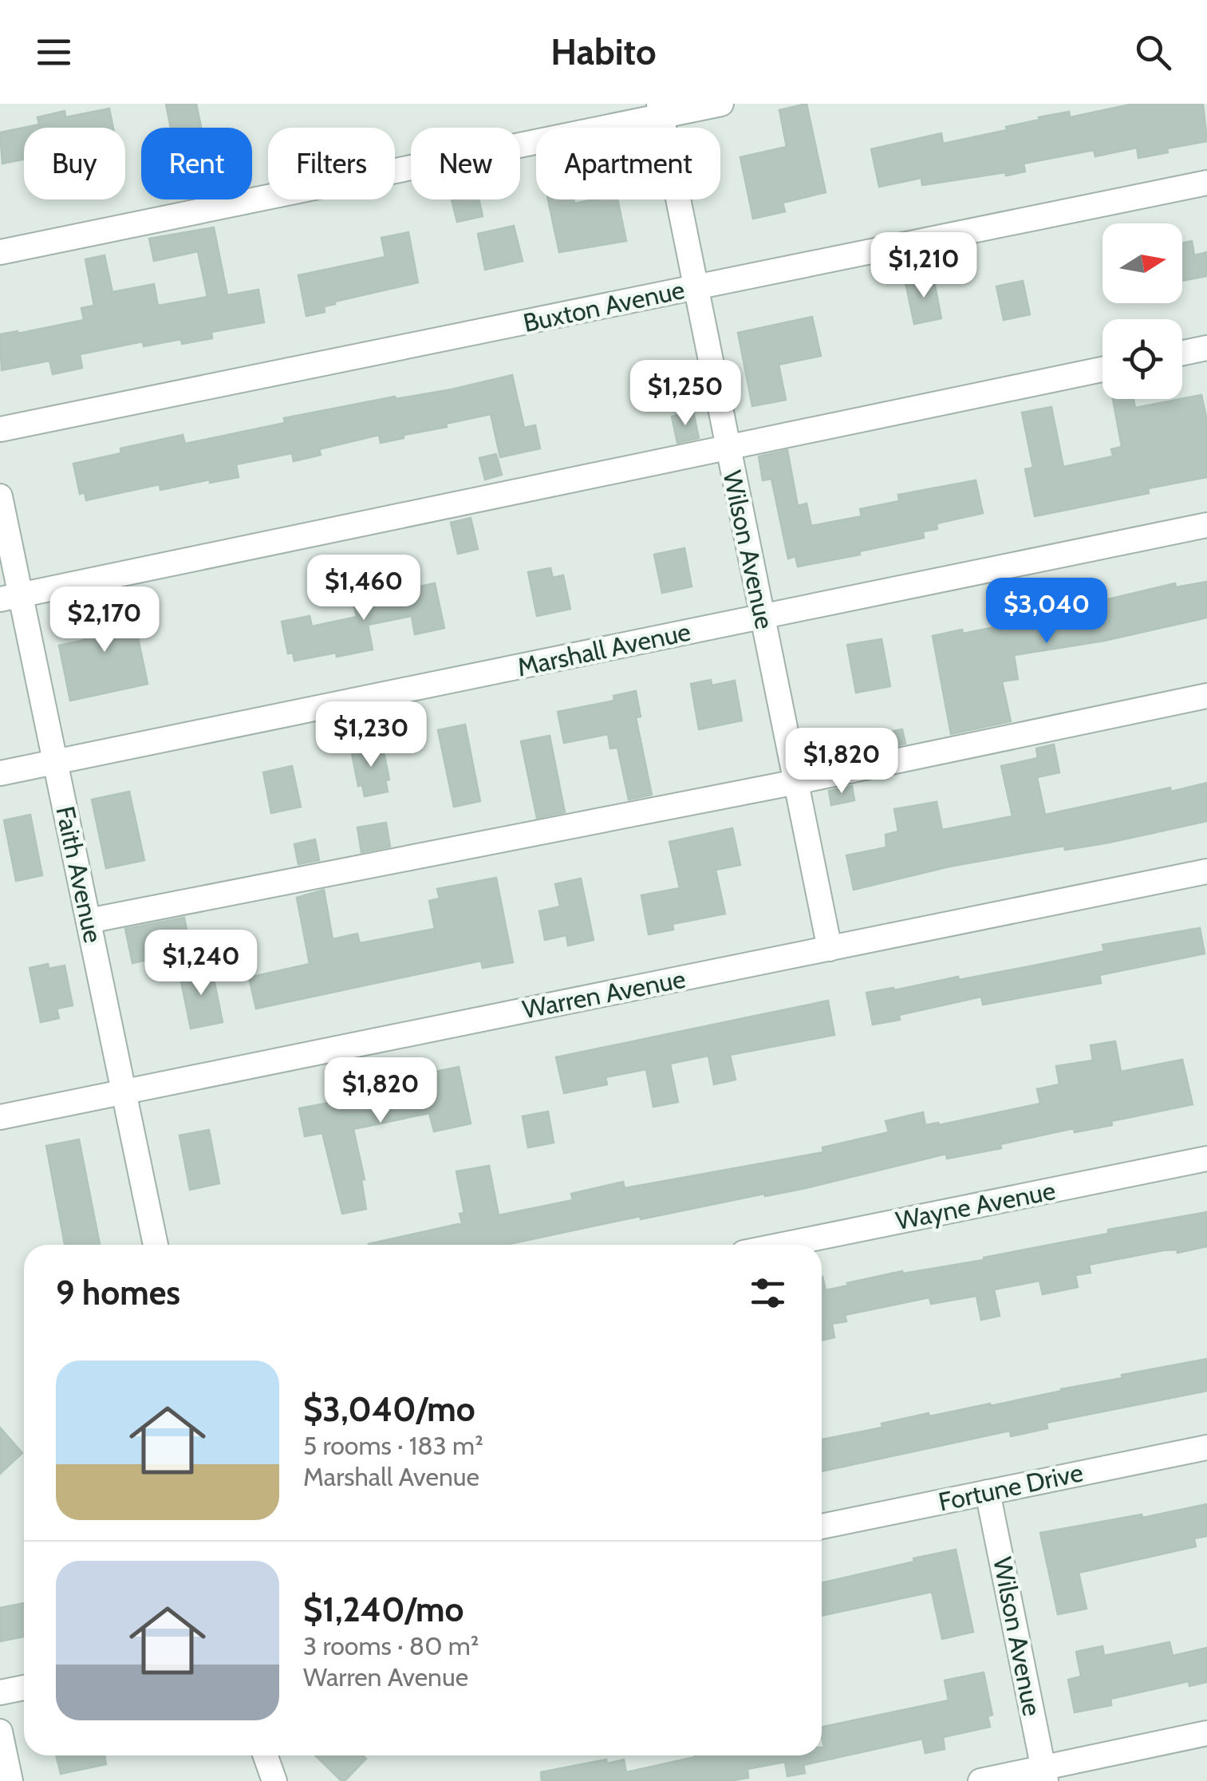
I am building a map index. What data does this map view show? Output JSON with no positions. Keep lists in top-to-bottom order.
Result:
{
  "streets": {
    "street": [
      "Buxton Avenue",
      "Wilson Avenue",
      "Marshall Avenue",
      "Faith Avenue",
      "Warren Avenue",
      "Wayne Avenue",
      "Fortune Drive"
    ]
  },
  "crossings": [
    ["Buxton Avenue", "Wilson Avenue"],
    ["Wilson Avenue", "Marshall Avenue"],
    ["Wilson Avenue", "Warren Avenue"],
    ["Wilson Avenue", "Fortune Drive"],
    ["Marshall Avenue", "Faith Avenue"],
    ["Faith Avenue", "Warren Avenue"]
  ],
  "north": "right",
  "page": {
    "header": "Habito",
    "chip": [
      "Buy",
      "Rent",
      "Filters",
      "New",
      "Apartment"
    ],
    "price": [
      "$1,210",
      "$1,250",
      "$1,460",
      "$3,040",
      "$2,170",
      "$1,230",
      "$1,820",
      "$1,240",
      "$1,820"
    ],
    "heading": "9 homes",
    "list": [
      {
        "name": "$3,040/mo",
        "note": "5 rooms · 183 m² · Marshall Avenue"
      },
      {
        "name": "$1,240/mo",
        "note": "3 rooms · 80 m² · Warren Avenue"
      }
    ]
  }
}
